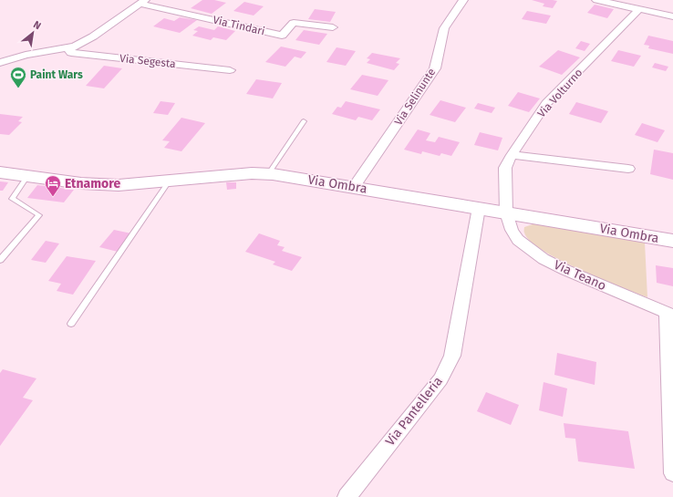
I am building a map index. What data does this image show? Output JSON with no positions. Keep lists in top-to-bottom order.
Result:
{
  "streets": {
    "main road": ["Via Ombra"],
    "street": [
      "Via Tindari",
      "Via Segesta",
      "Via Volturno",
      "Via Selinunte",
      "Via Teano",
      "Via Pantelleria"
    ]
  },
  "crossings": [
    ["Via Volturno", "Via Ombra"],
    ["Via Volturno", "Via Teano"],
    ["Via Selinunte", "Via Ombra"],
    ["Via Ombra", "Via Teano"],
    ["Via Ombra", "Via Pantelleria"]
  ],
  "places": {
    "sports": ["Paint Wars"],
    "hotel": ["Etnamore"]
  },
  "north": "top right"
}
